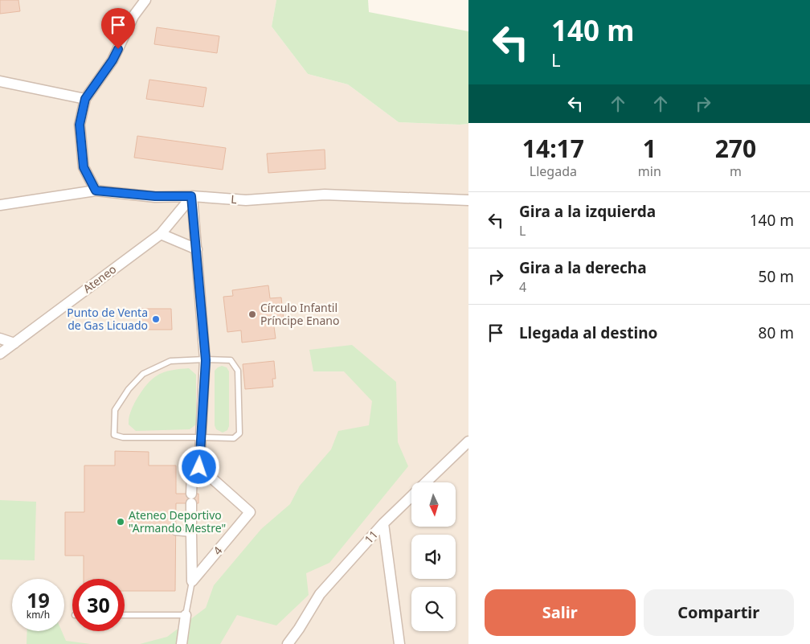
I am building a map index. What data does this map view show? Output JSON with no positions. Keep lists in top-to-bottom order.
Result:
{
  "streets": {
    "street": [
      "L",
      "Ateneo",
      "11",
      "4"
    ]
  },
  "crossings": [
    ["L", "Ateneo"]
  ],
  "places": ["Círculo Infantil Príncipe Enano", "Punto de Venta de Gas Licuado", "Ateneo Deportivo \"Armando Mestre\""],
  "north": "bottom",
  "page": {
    "turn": ["140 m", "L"],
    "eta": [
      "14:17",
      "Llegada",
      "1",
      "min",
      "270",
      "m"
    ],
    "list": [
      {
        "name": "Gira a la izquierda",
        "note": "L",
        "value": "140 m"
      },
      {
        "name": "Gira a la derecha",
        "note": "4",
        "value": "50 m"
      },
      {
        "name": "Llegada al destino",
        "value": "80 m"
      }
    ],
    "speed": "19 km/h",
    "limit": "30",
    "buttons": ["Salir", "Compartir"]
  }
}
